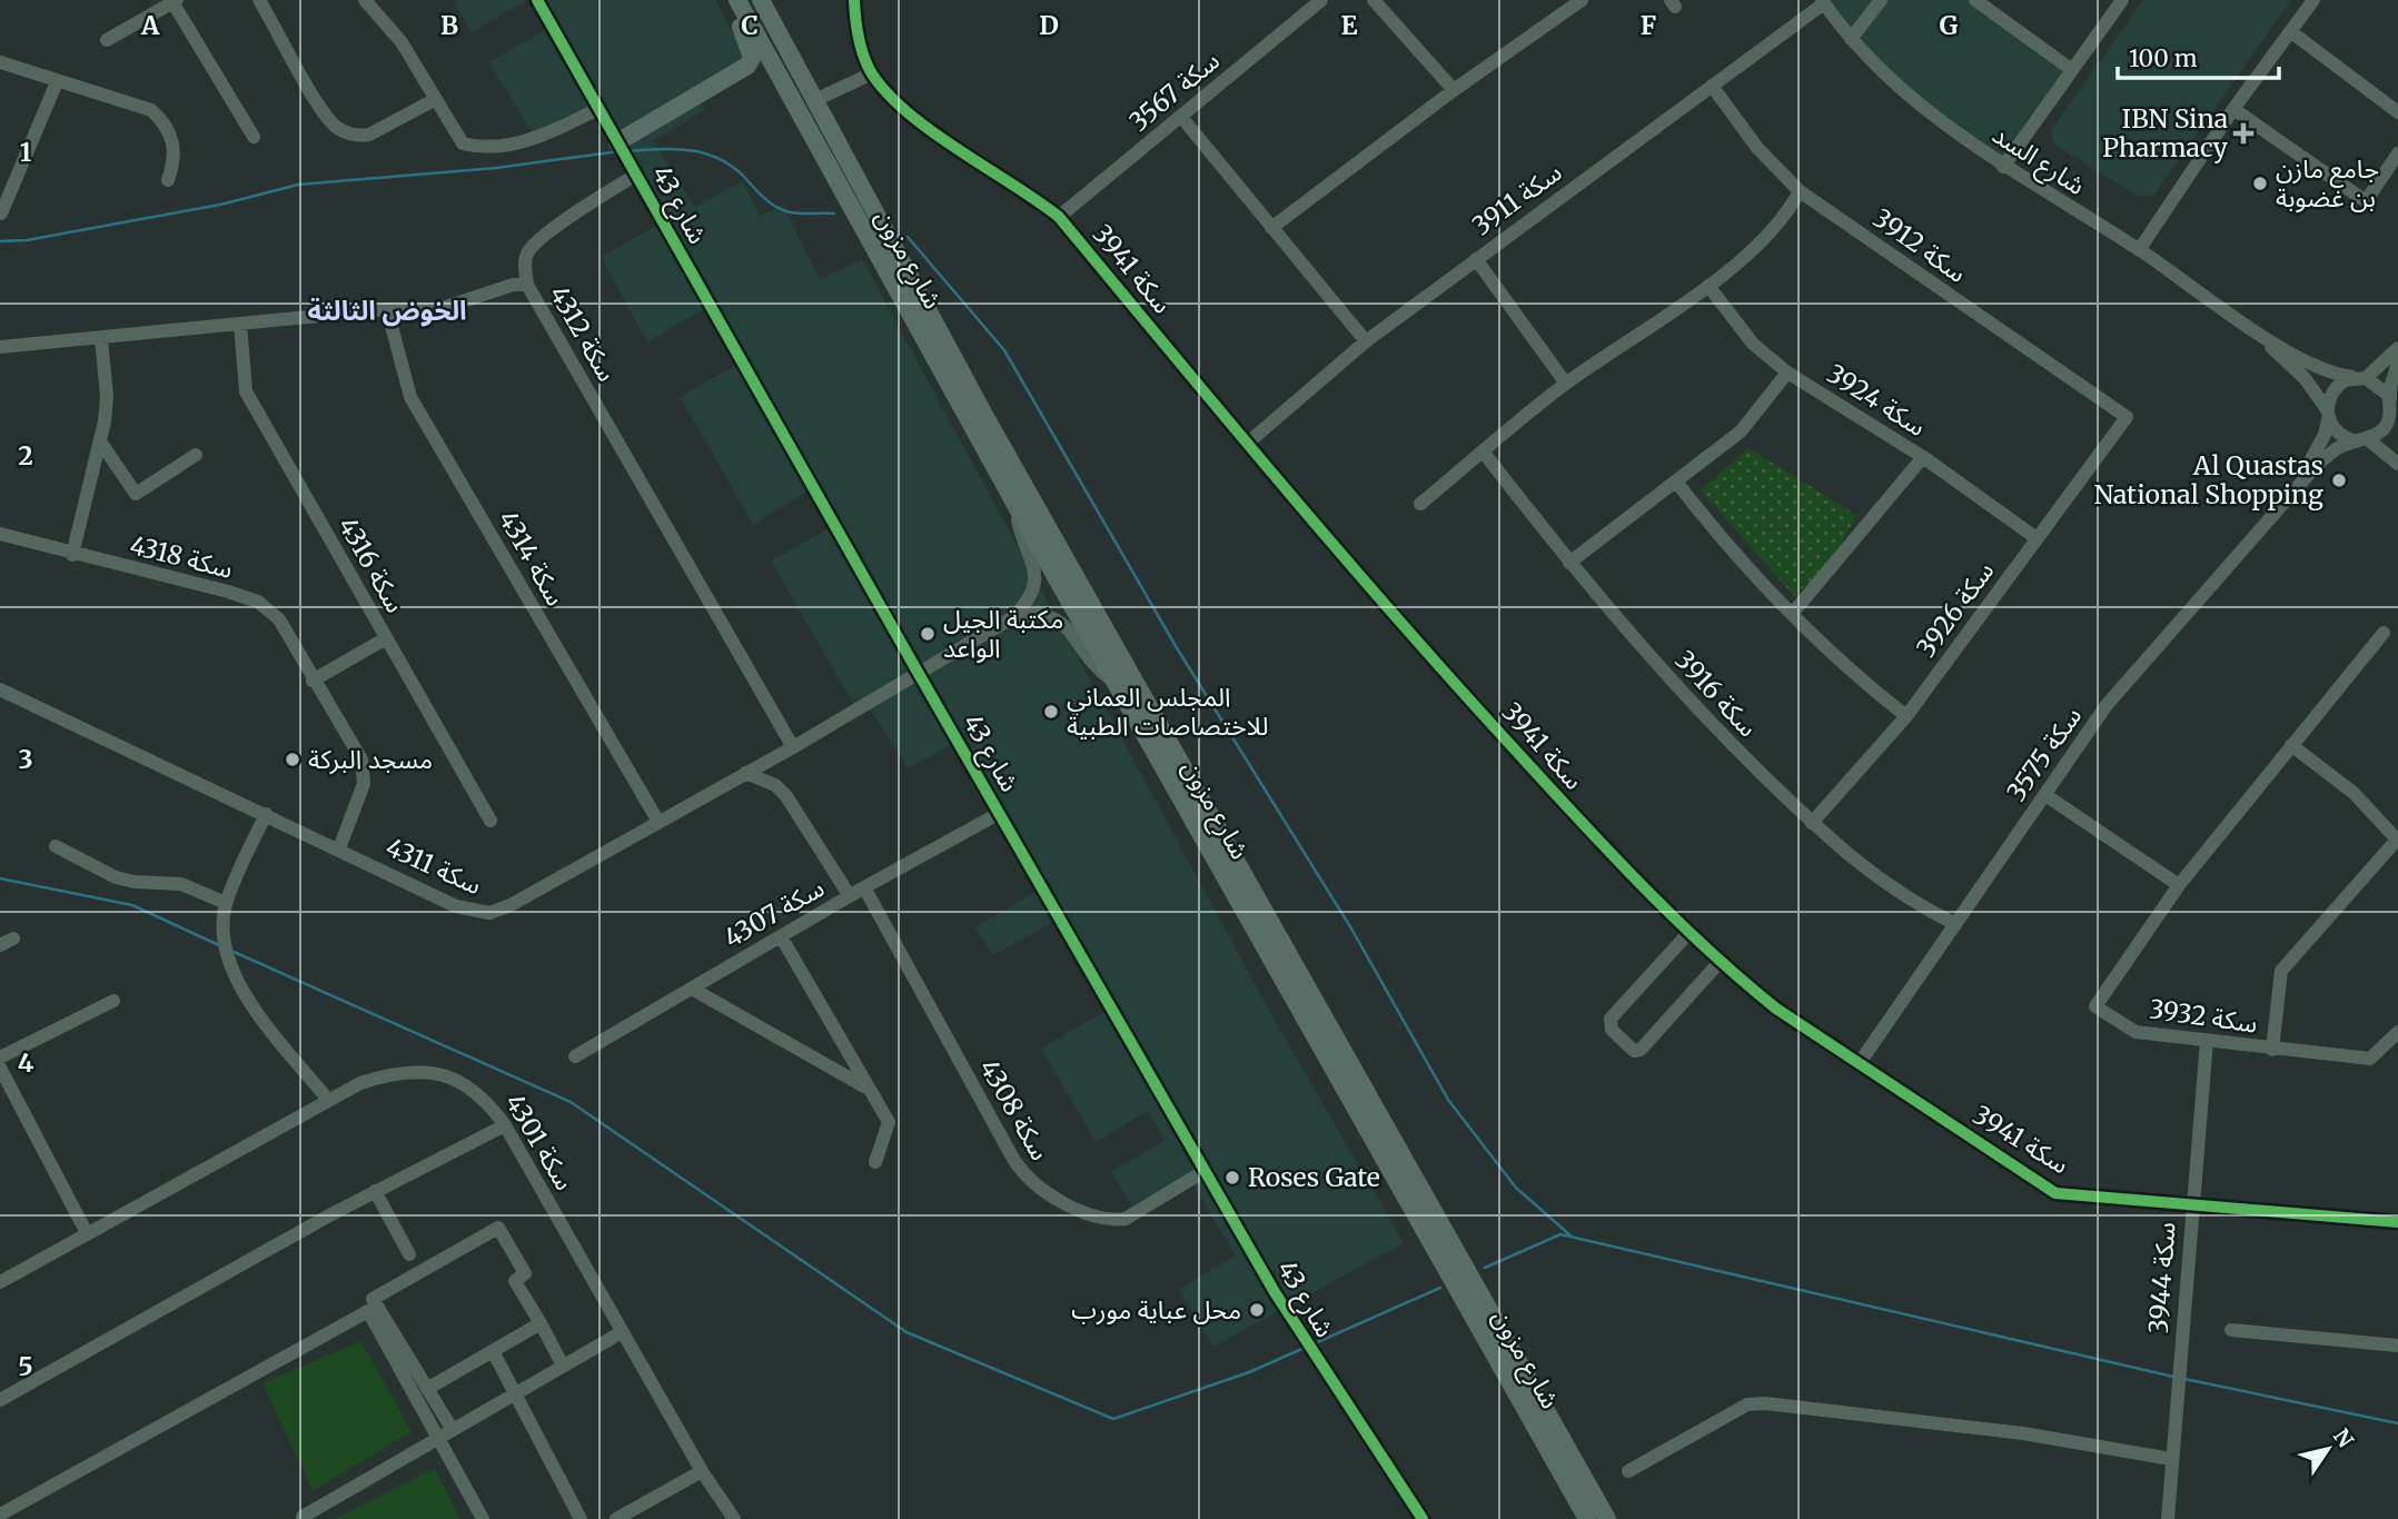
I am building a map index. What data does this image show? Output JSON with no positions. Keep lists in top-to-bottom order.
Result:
{
  "streets": {
    "main road": ["شارع مزون"],
    "street": [
      "سكة 3567",
      "شارع السد",
      "سكة 3911",
      "شارع 43",
      "سكة 3912",
      "سكة 3941",
      "سكة 4312",
      "سكة 3924",
      "سكة 4318",
      "سكة 4314",
      "سكة 4316",
      "سكة 3926",
      "سكة 3916",
      "سكة 3575",
      "سكة 4311",
      "سكة 4307",
      "سكة 3932",
      "سكة 4308",
      "سكة 4301",
      "سكة 3944"
    ]
  },
  "crossings": [
    ["سكة 3567", "سكة 3941"],
    ["شارع السد", "سكة 3911"],
    ["شارع السد", "سكة 3575"],
    ["سكة 3911", "سكة 3912"],
    ["سكة 3911", "سكة 3941"],
    ["شارع 43", "سكة 4311"],
    ["شارع 43", "سكة 4307"],
    ["شارع 43", "سكة 4308"],
    ["سكة 3912", "سكة 3926"],
    ["سكة 3941", "سكة 3575"],
    ["سكة 3941", "سكة 3944"],
    ["سكة 4312", "سكة 4314"],
    ["سكة 4312", "سكة 4316"],
    ["سكة 4312", "سكة 4311"],
    ["سكة 3924", "سكة 3926"],
    ["سكة 4318", "سكة 4311"],
    ["سكة 4314", "سكة 4311"],
    ["سكة 3926", "سكة 3916"],
    ["سكة 3916", "سكة 3575"],
    ["سكة 4307", "سكة 4308"],
    ["سكة 3932", "سكة 3944"]
  ],
  "districts": ["الخوض الثالثة"],
  "places": {
    "health": ["IBN Sina Pharmacy"],
    "other": [
      "جامع مازن بن غضوبة",
      "Al Quastas National Shopping",
      "مكتبة الجيل الواعد",
      "المجلس العماني للاختصاصات الطبية",
      "مسجد البركة",
      "Roses Gate",
      "محل عباية مورب"
    ]
  },
  "scale_bar": "100 m",
  "north": "top right",
  "grid": {
    "columns": [
      "A",
      "B",
      "C",
      "D",
      "E",
      "F",
      "G"
    ],
    "rows": [
      "1",
      "2",
      "3",
      "4",
      "5"
    ]
  }
}
